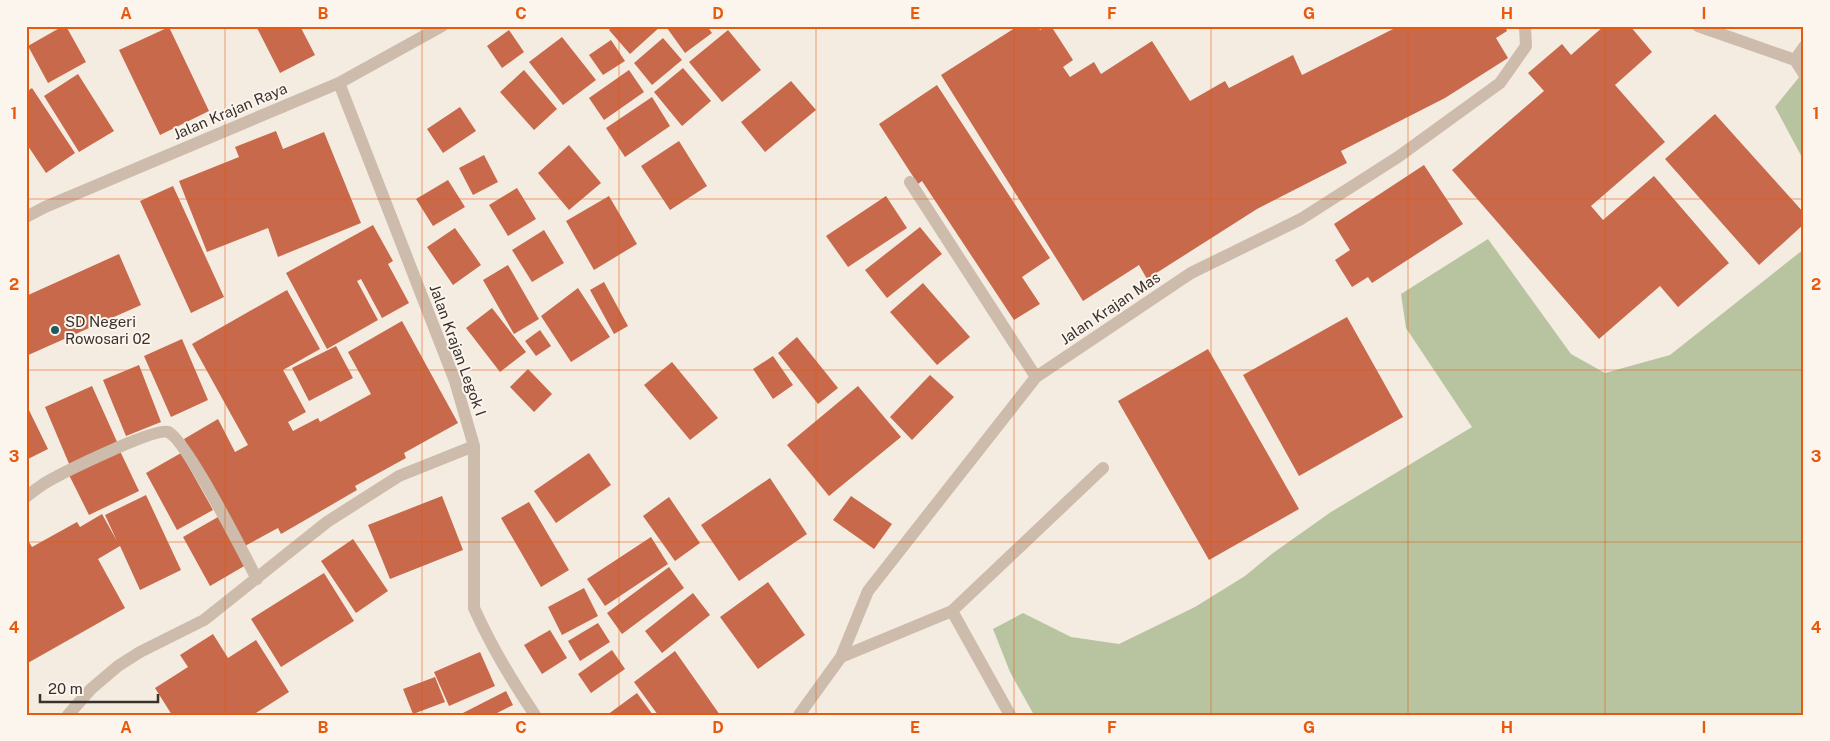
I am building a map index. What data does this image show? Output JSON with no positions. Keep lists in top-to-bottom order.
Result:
{
  "streets": {
    "street": ["Jalan Krajan Raya", "Jalan Krajan Mas", "Jalan Krajan Legok I"]
  },
  "crossings": [
    ["Jalan Krajan Raya", "Jalan Krajan Legok I"]
  ],
  "places": ["SD Negeri Rowosari 02"],
  "scale_bar": "20 m",
  "grid": {
    "columns": [
      "A",
      "B",
      "C",
      "D",
      "E",
      "F",
      "G",
      "H",
      "I"
    ],
    "rows": [
      "1",
      "2",
      "3",
      "4"
    ]
  }
}
